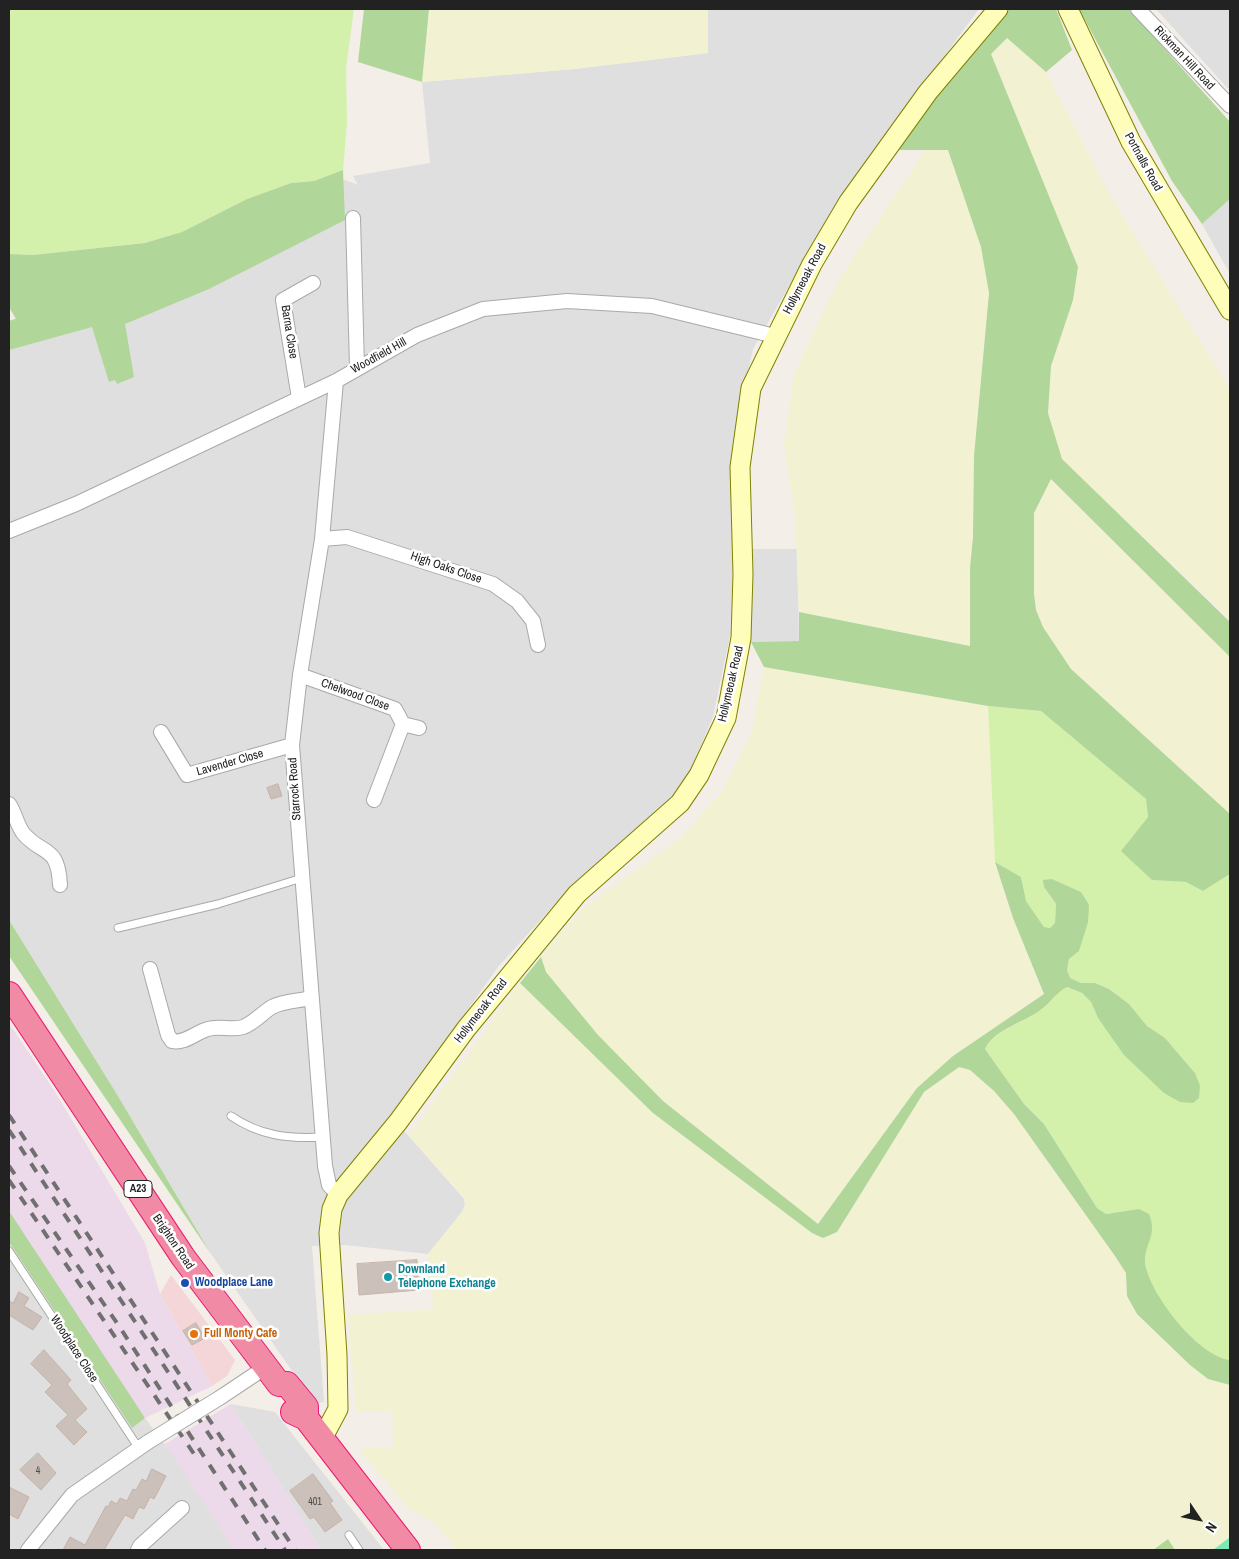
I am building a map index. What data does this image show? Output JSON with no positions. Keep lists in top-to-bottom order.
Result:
{
  "streets": {
    "highway": ["A23", "Brighton Road"],
    "street": [
      "Rickman Hill Road",
      "Portnalls Road",
      "Hollymeoak Road",
      "Barna Close",
      "Woodfield Hill",
      "High Oaks Close",
      "Chelwood Close",
      "Lavender Close",
      "Starrock Road"
    ],
    "lane": ["Woodplace Close"]
  },
  "crossings": [
    ["Hollymeoak Road", "Woodfield Hill"],
    ["Hollymeoak Road", "Starrock Road"],
    ["Hollymeoak Road", "Brighton Road"],
    ["Barna Close", "Woodfield Hill"],
    ["Woodfield Hill", "Starrock Road"],
    ["High Oaks Close", "Starrock Road"],
    ["Chelwood Close", "Starrock Road"],
    ["Lavender Close", "Starrock Road"]
  ],
  "places": ["Downland Telephone Exchange", "Woodplace Lane", "Full Monty Cafe"],
  "house_numbers": ["4", "401"],
  "north": "bottom right"
}
